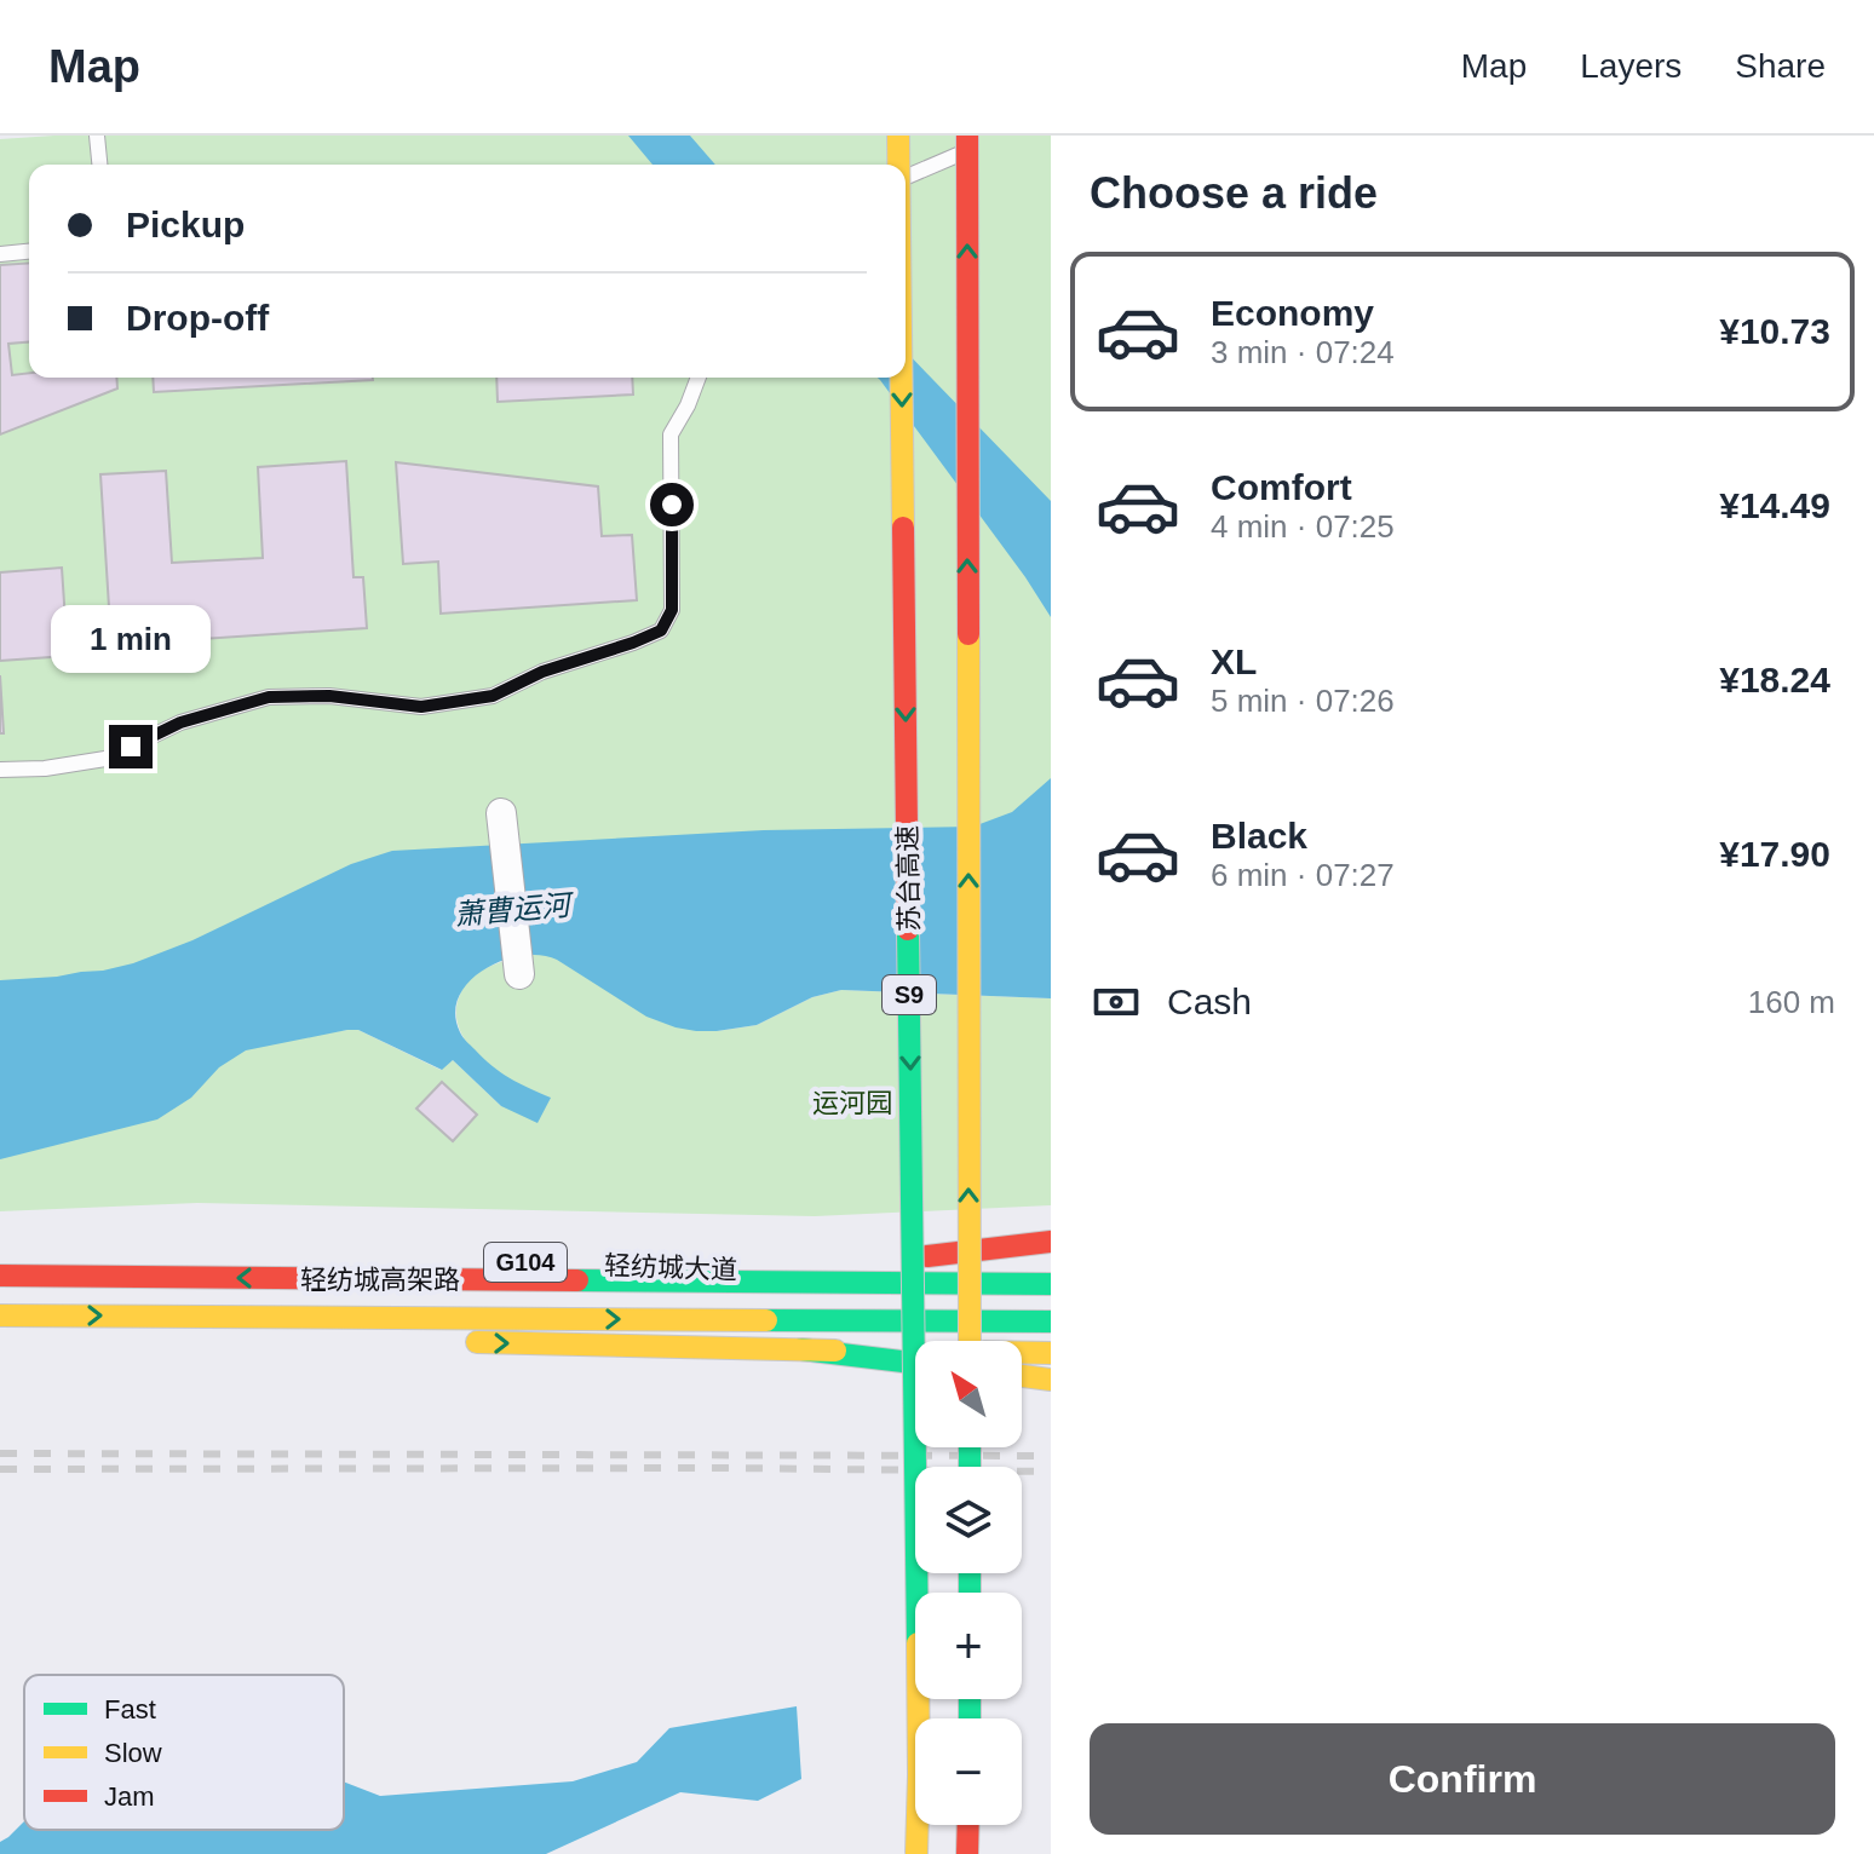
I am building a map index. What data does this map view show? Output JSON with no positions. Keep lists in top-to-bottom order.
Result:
{
  "streets": {
    "main road": [
      "苏台高速",
      "S9",
      "G104",
      "轻纺城大道",
      "轻纺城高架路"
    ]
  },
  "water": ["萧曹运河"],
  "parks": ["运河园"],
  "legend": ["Fast", "Slow", "Jam"],
  "north": "top left",
  "page": {
    "header": "Map",
    "nav": ["Map", "Layers", "Share"],
    "heading": "Choose a ride",
    "banner": ["Pickup", "Drop-off"],
    "list": [
      {
        "name": "Economy",
        "note": "3 min · 07:24",
        "value": "¥10.73"
      },
      {
        "name": "Comfort",
        "note": "4 min · 07:25",
        "value": "¥14.49"
      },
      {
        "name": "XL",
        "note": "5 min · 07:26",
        "value": "¥18.24"
      },
      {
        "name": "Black",
        "note": "6 min · 07:27",
        "value": "¥17.90"
      }
    ],
    "bubble": "1 min",
    "pay": ["Cash", "160 m"],
    "map_buttons": ["+", "−"],
    "buttons": "Confirm"
  }
}
